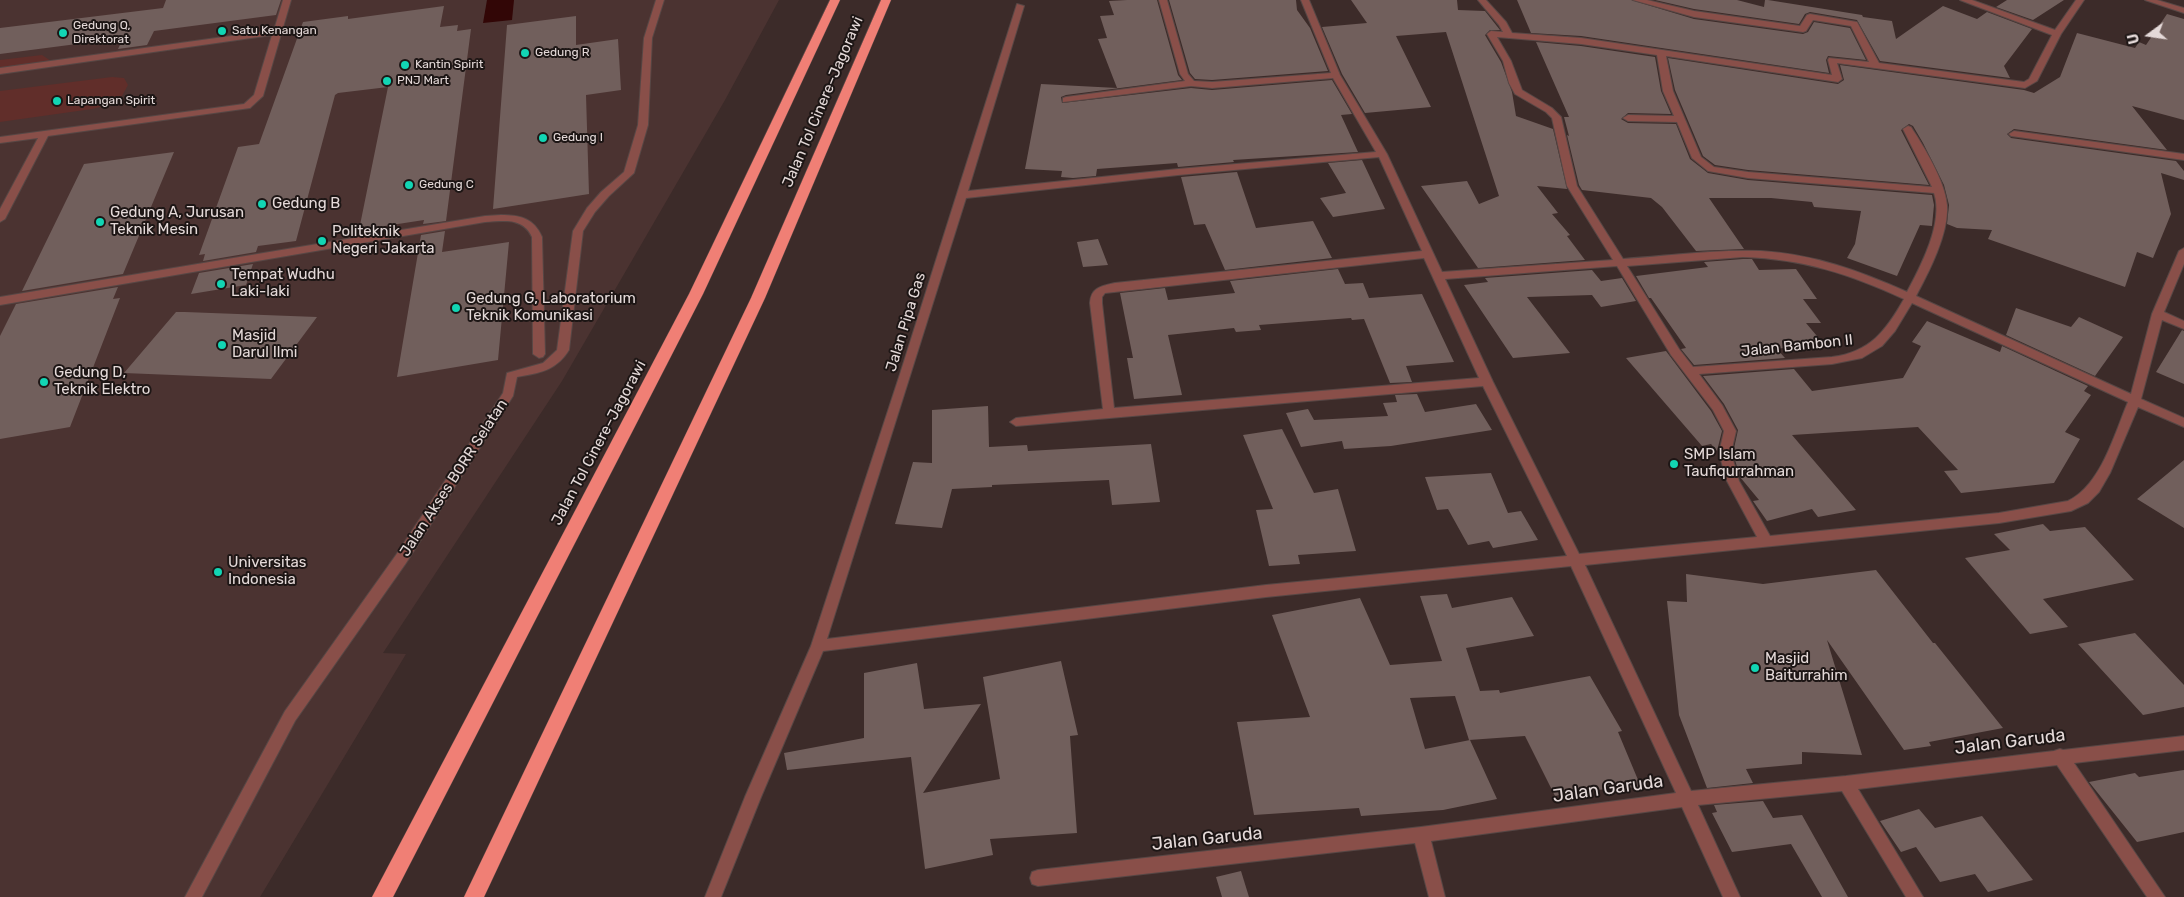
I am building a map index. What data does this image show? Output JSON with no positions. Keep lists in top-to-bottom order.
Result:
{
  "streets": {
    "highway": ["Jalan Tol Cinere–Jagorawi"],
    "street": [
      "Jalan Pipa Gas",
      "Jalan Bambon II",
      "Jalan Akses BORR Selatan",
      "Jalan Garuda"
    ]
  },
  "places": [
    "Satu Kenangan",
    "Gedung Q, Direktorat",
    "Gedung R",
    "Kantin Spirit",
    "PNJ Mart",
    "Lapangan Spirit",
    "Gedung I",
    "Gedung C",
    "Gedung B",
    "Gedung A, Jurusan Teknik Mesin",
    "Politeknik Negeri Jakarta",
    "Tempat Wudhu Laki-laki",
    "Gedung G, Laboratorium Teknik Komunikasi",
    "Masjid Darul Ilmi",
    "Gedung D, Teknik Elektro",
    "SMP Islam Taufiqurrahman",
    "Universitas Indonesia",
    "Masjid Baiturrahim"
  ],
  "north": "left"
}
